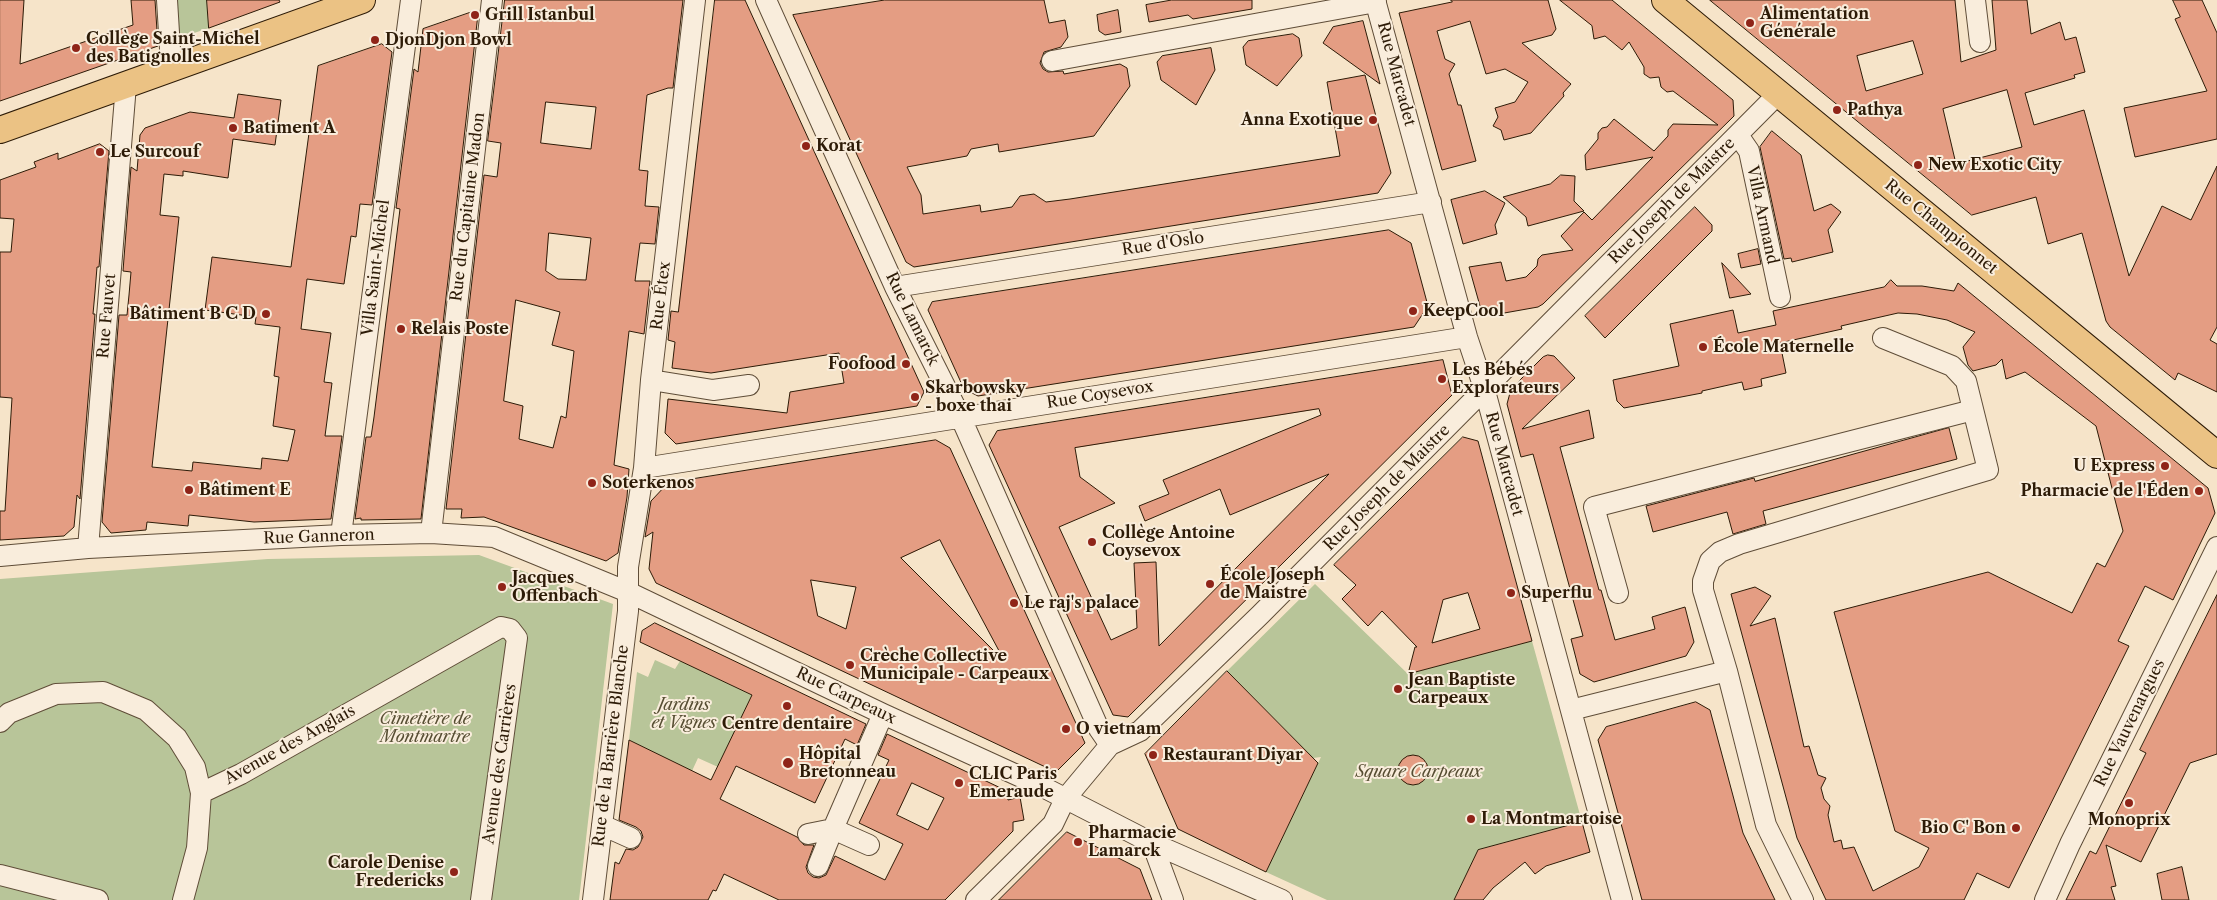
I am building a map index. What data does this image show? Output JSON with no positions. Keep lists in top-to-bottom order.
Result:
{
  "streets": {
    "main road": ["Rue Championnet"],
    "street": [
      "Rue Marcadet",
      "Rue Joseph de Maistre",
      "Rue du Capitaine Madon",
      "Villa Armand",
      "Rue d'Oslo",
      "Villa Saint-Michel",
      "Rue Étex",
      "Rue Fauvet",
      "Rue Lamarck",
      "Rue Coysevox",
      "Rue Ganneron",
      "Rue Carpeaux",
      "Rue Vauvenargues",
      "Avenue des Anglais",
      "Rue de la Barrière Blanche",
      "Avenue des Carrières"
    ]
  },
  "crossings": [
    ["Rue Marcadet", "Rue Joseph de Maistre"],
    ["Rue Marcadet", "Rue d'Oslo"],
    ["Rue Marcadet", "Rue Coysevox"],
    ["Rue Joseph de Maistre", "Villa Armand"],
    ["Rue Joseph de Maistre", "Rue Championnet"],
    ["Rue Joseph de Maistre", "Rue Lamarck"],
    ["Rue Joseph de Maistre", "Rue Carpeaux"],
    ["Rue du Capitaine Madon", "Rue Ganneron"],
    ["Rue d'Oslo", "Rue Lamarck"],
    ["Villa Saint-Michel", "Rue Ganneron"],
    ["Rue Étex", "Rue Coysevox"],
    ["Rue Étex", "Rue Ganneron"],
    ["Rue Étex", "Rue Carpeaux"],
    ["Rue Étex", "Rue de la Barrière Blanche"],
    ["Rue Fauvet", "Rue Ganneron"],
    ["Rue Lamarck", "Rue Coysevox"],
    ["Rue Ganneron", "Rue Carpeaux"],
    ["Rue Ganneron", "Rue de la Barrière Blanche"],
    ["Rue Carpeaux", "Rue de la Barrière Blanche"],
    ["Avenue des Anglais", "Avenue des Carrières"]
  ],
  "parks": ["Jardins et Vignes", "Cimetière de Montmartre", "Square Carpeaux"],
  "places": [
    "Grill Istanbul",
    "Alimentation Générale",
    "DjonDjon Bowl",
    "Collège Saint-Michel des Batignolles",
    "Pathya",
    "Anna Exotique",
    "Batiment A",
    "Korat",
    "Le Surcouf",
    "New Exotic City",
    "KeepCool",
    "Bâtiment B C D",
    "Relais Poste",
    "École Maternelle",
    "Foofood",
    "Les Bébés Explorateurs",
    "Skarbowsky - boxe thai",
    "U Express",
    "Soterkenos",
    "Bâtiment E",
    "Pharmacie de l'Éden",
    "Collège Antoine Coysevox",
    "École Joseph de Maistre",
    "Jacques Offenbach",
    "Superflu",
    "Le raj's palace",
    "Crèche Collective Municipale - Carpeaux",
    "Jean Baptiste Carpeaux",
    "Centre dentaire",
    "O vietnam",
    "Restaurant Diyar",
    "Hôpital Bretonneau",
    "CLIC Paris Emeraude",
    "Monoprix",
    "La Montmartoise",
    "Bio C' Bon",
    "Pharmacie Lamarck",
    "Carole Denise Fredericks"
  ]
}
